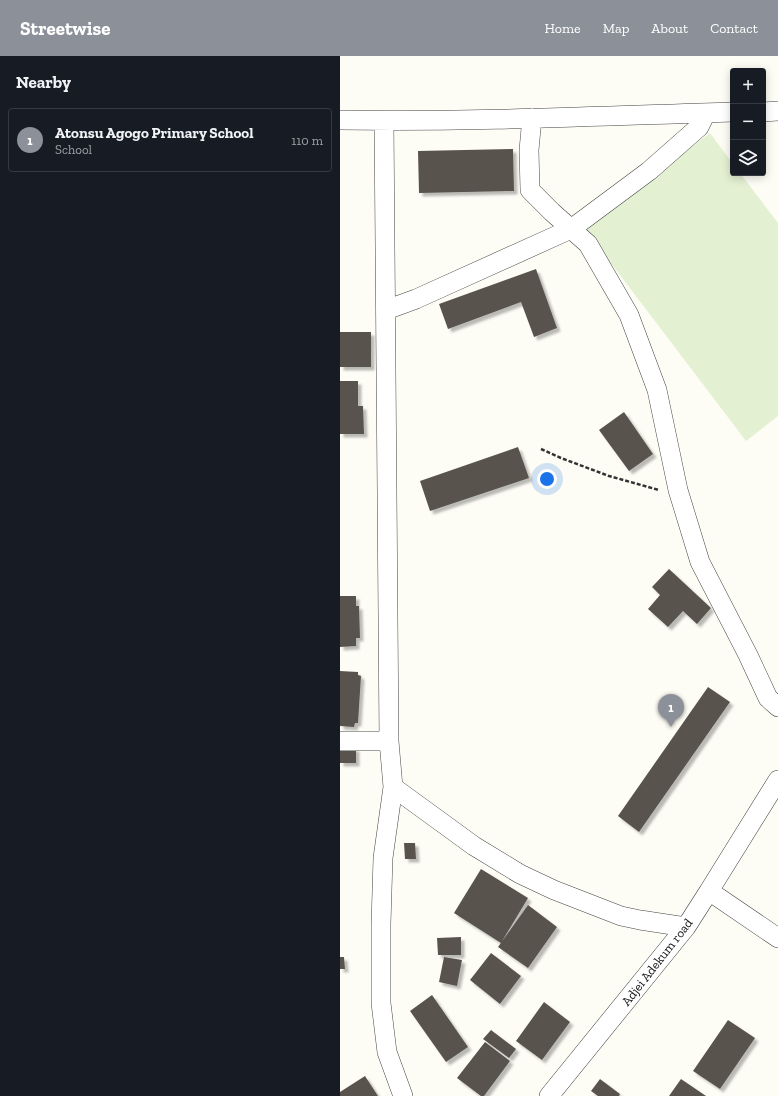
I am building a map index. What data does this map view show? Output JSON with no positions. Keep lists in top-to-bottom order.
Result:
{
  "streets": {
    "street": ["Adjei Adekum road"]
  },
  "page": {
    "header": "Streetwise",
    "nav": [
      "Home",
      "Map",
      "About",
      "Contact"
    ],
    "heading": "Nearby",
    "map_buttons": ["+", "−"],
    "list": [
      {
        "mark": "1",
        "name": "Atonsu Agogo Primary School",
        "note": "School",
        "value": "110 m"
      }
    ],
    "pins": "1"
  }
}
